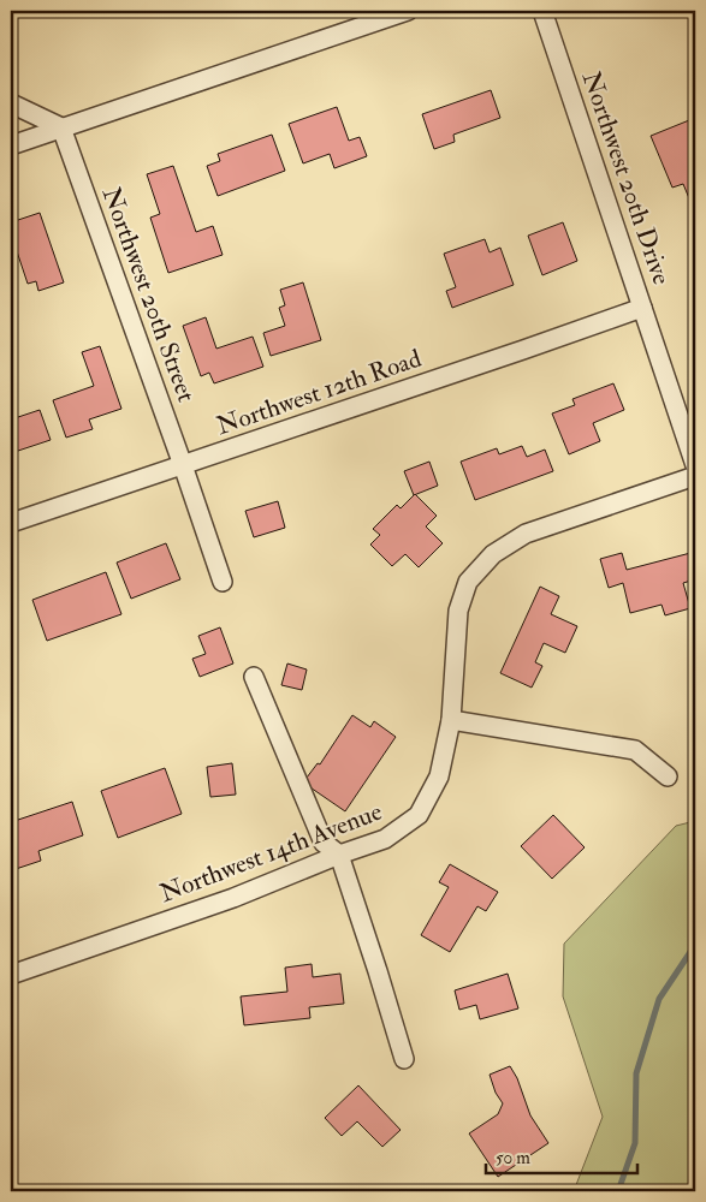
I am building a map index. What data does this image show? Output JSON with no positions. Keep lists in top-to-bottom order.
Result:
{
  "streets": {
    "street": [
      "Northwest 20th Drive",
      "Northwest 20th Street",
      "Northwest 12th Road",
      "Northwest 14th Avenue"
    ]
  },
  "crossings": [
    ["Northwest 20th Drive", "Northwest 12th Road"],
    ["Northwest 20th Street", "Northwest 12th Road"]
  ],
  "scale_bar": "50 m"
}
